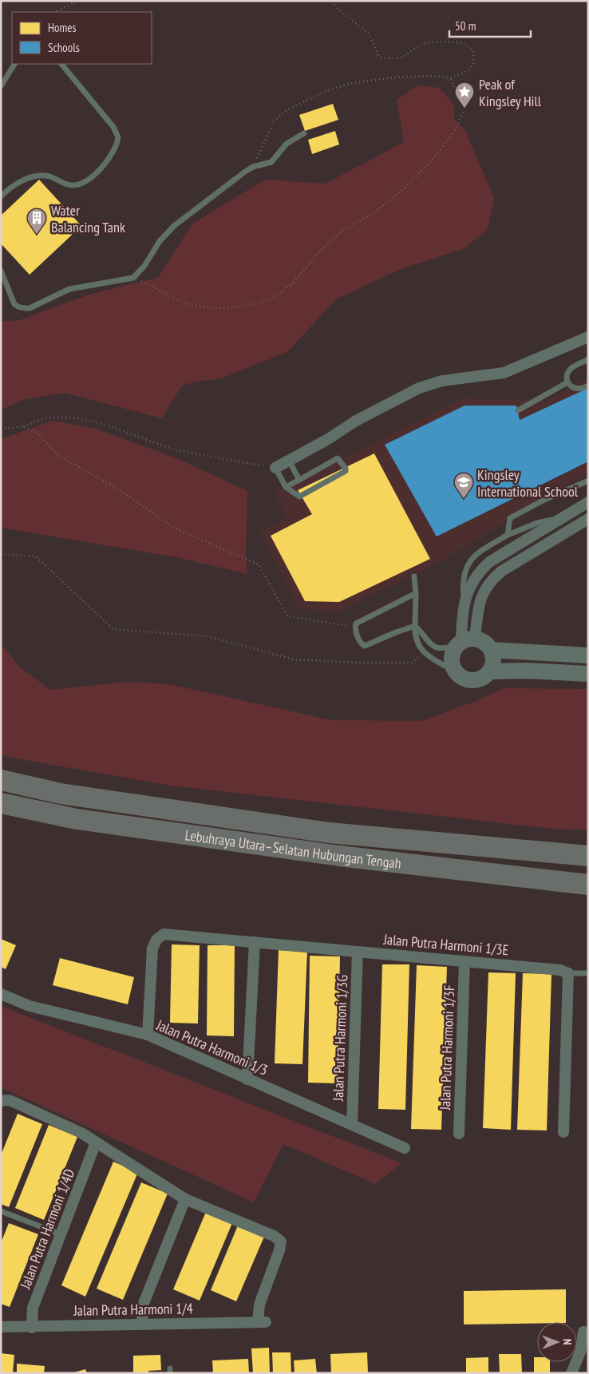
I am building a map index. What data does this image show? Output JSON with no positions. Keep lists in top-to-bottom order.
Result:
{
  "streets": {
    "highway": ["Lebuhraya Utara–Selatan Hubungan Tengah"],
    "street": [
      "Jalan Putra Harmoni 1/3E",
      "Jalan Putra Harmoni 1/3G",
      "Jalan Putra Harmoni 1/3",
      "Jalan Putra Harmoni 1/3F",
      "Jalan Putra Harmoni 1/4D",
      "Jalan Putra Harmoni 1/4"
    ]
  },
  "crossings": [
    ["Jalan Putra Harmoni 1/3E", "Jalan Putra Harmoni 1/3G"],
    ["Jalan Putra Harmoni 1/3E", "Jalan Putra Harmoni 1/3"],
    ["Jalan Putra Harmoni 1/3E", "Jalan Putra Harmoni 1/3F"],
    ["Jalan Putra Harmoni 1/3G", "Jalan Putra Harmoni 1/3"],
    ["Jalan Putra Harmoni 1/4D", "Jalan Putra Harmoni 1/4"]
  ],
  "places": {
    "place": ["Peak of Kingsley Hill"],
    "building": ["Water Balancing Tank"],
    "school or university": ["Kingsley International School"]
  },
  "legend": ["Homes", "Schools"],
  "scale_bar": "50 m",
  "north": "right"
}
